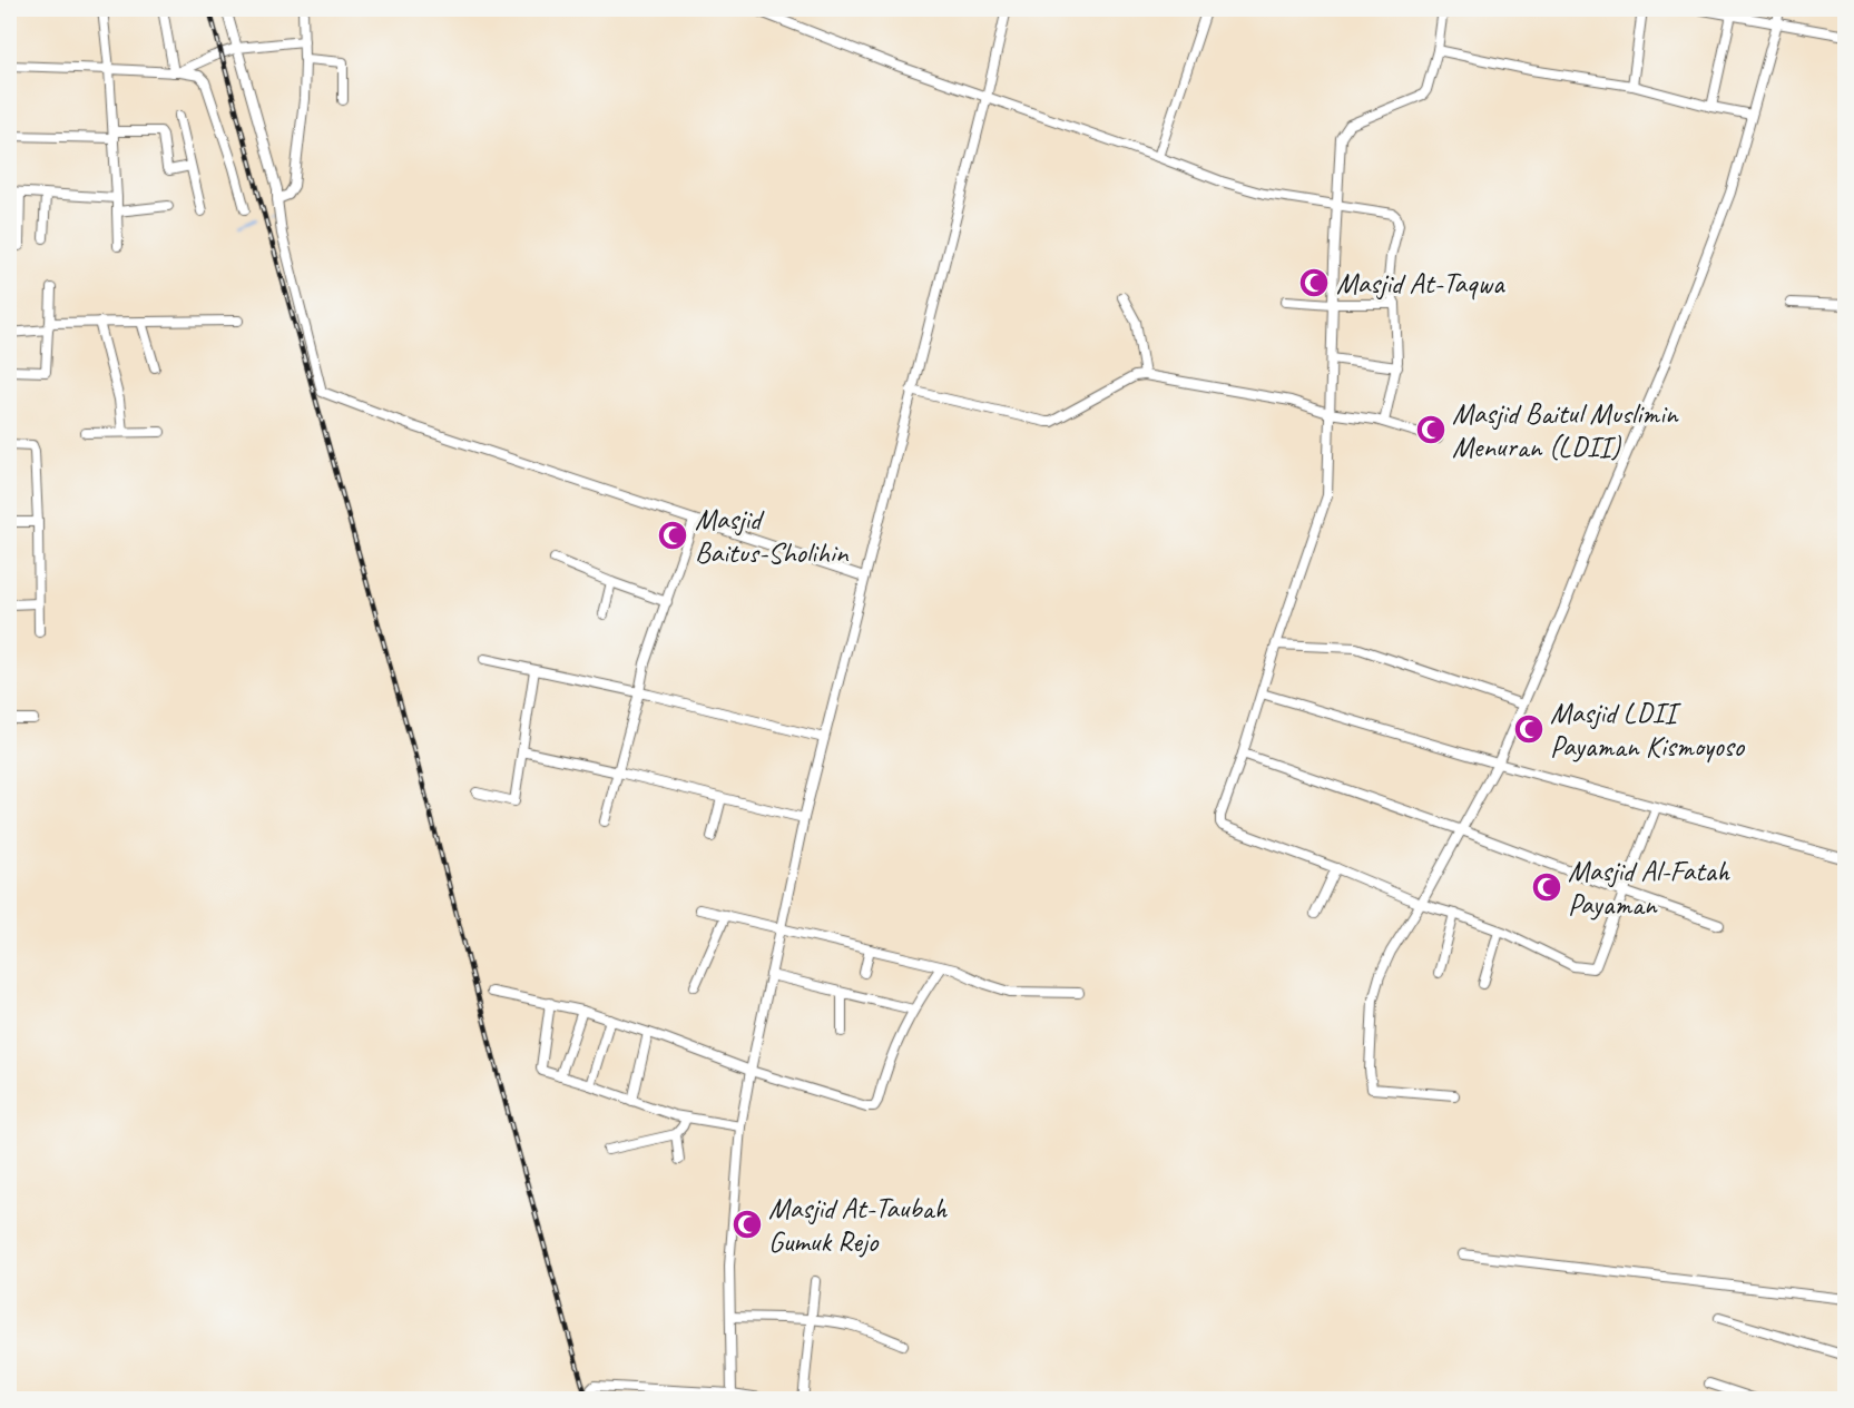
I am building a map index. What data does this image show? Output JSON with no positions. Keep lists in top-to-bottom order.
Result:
{
  "places": {
    "mosque": [
      "Masjid At-Taqwa",
      "Masjid Baitul Muslimin Menuran (LDII)",
      "Masjid Baitus-Sholihin",
      "Masjid LDII Payaman Kismoyoso",
      "Masjid Al-Fatah Payaman",
      "Masjid At-Taubah Gumuk Rejo"
    ]
  }
}
